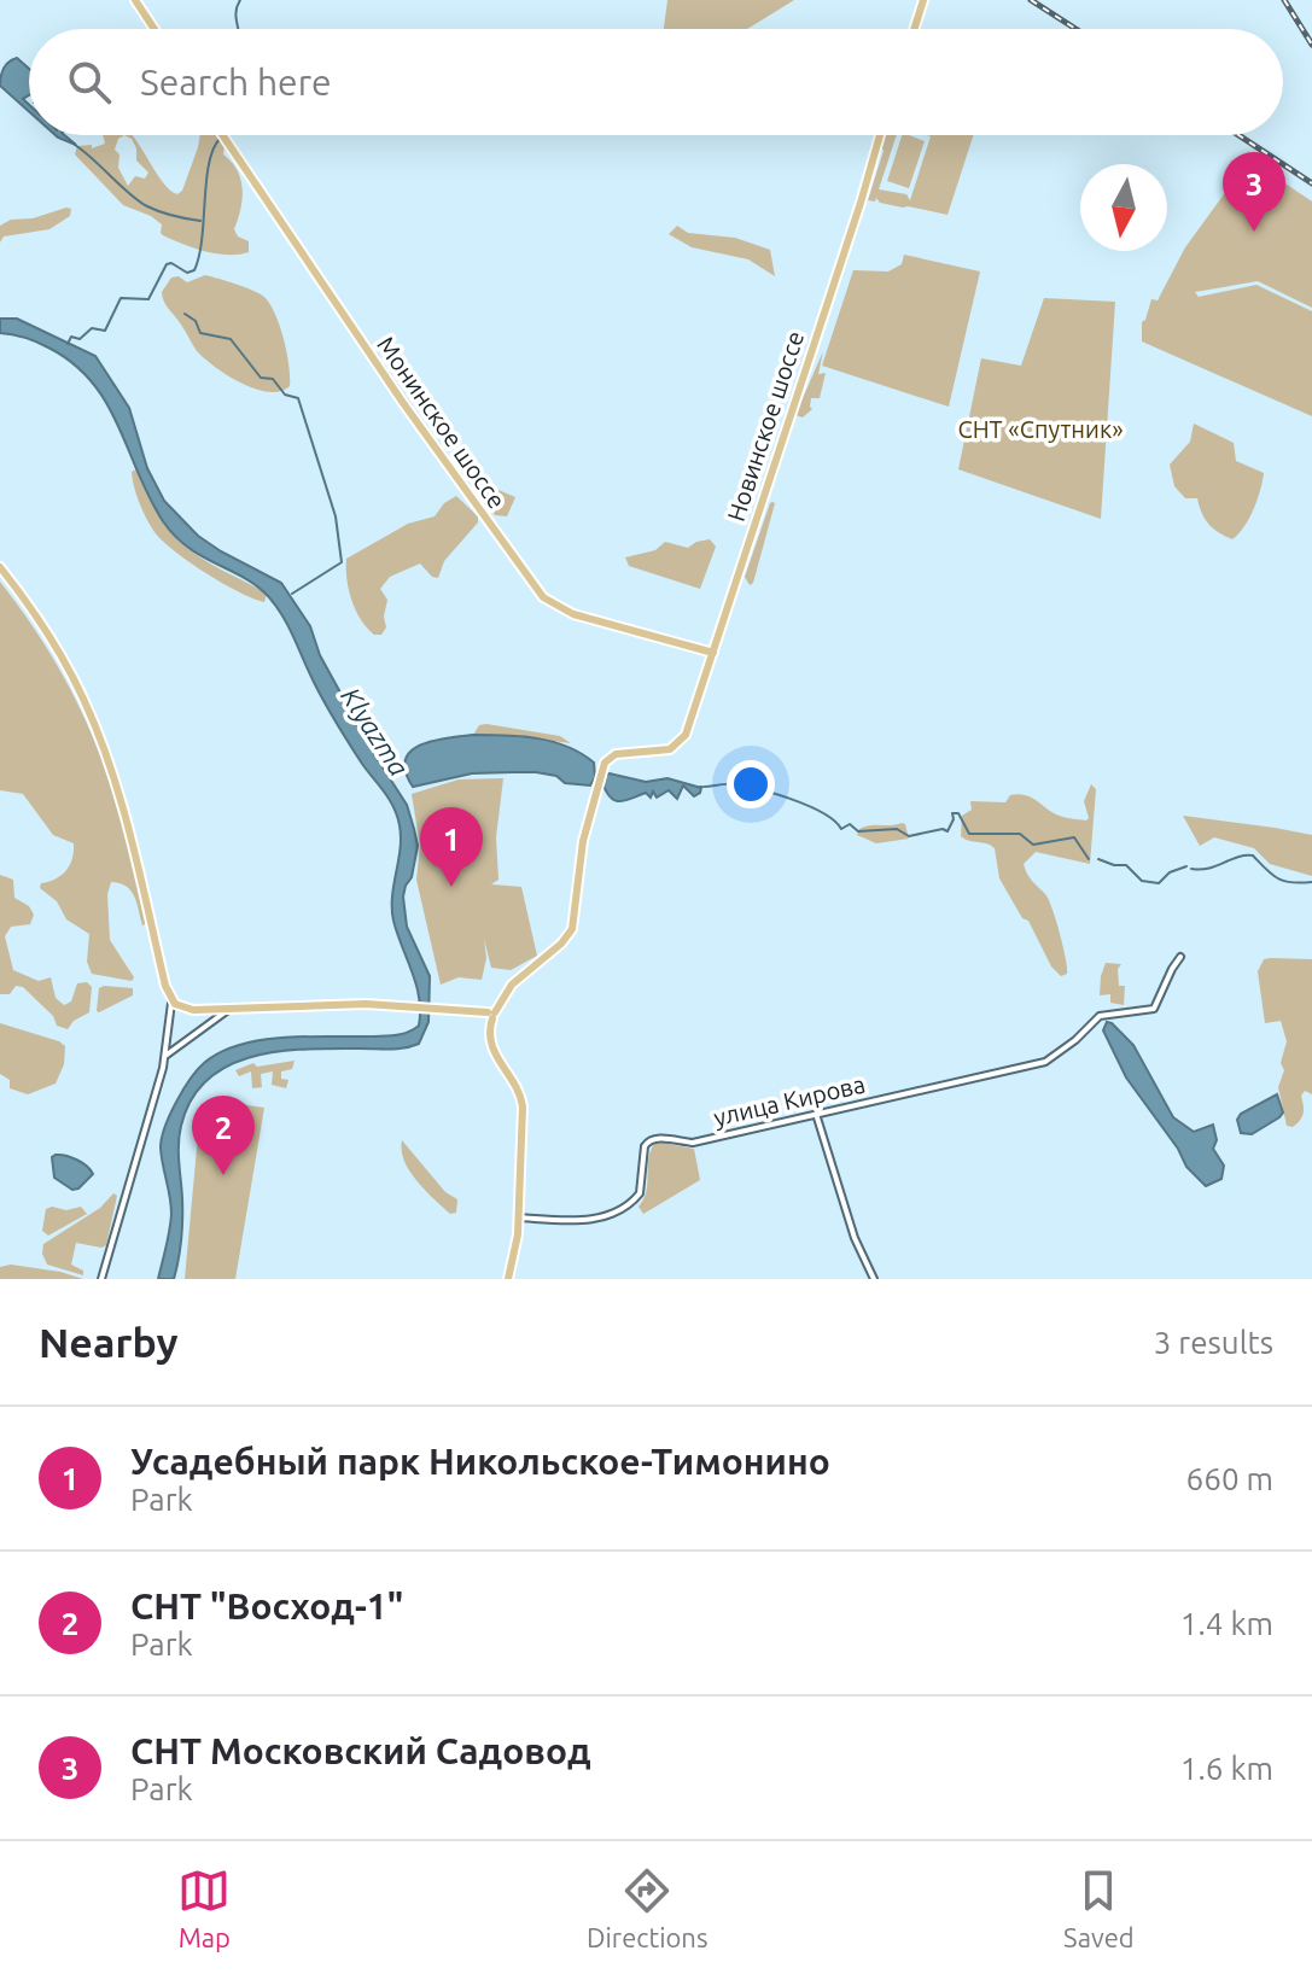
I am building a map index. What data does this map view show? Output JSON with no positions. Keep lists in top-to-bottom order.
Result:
{
  "streets": {
    "main road": ["Монинское шоссе", "Новинское шоссе"],
    "street": ["улица Кирова"]
  },
  "crossings": [
    ["Монинское шоссе", "Новинское шоссе"]
  ],
  "water": ["Klyazma"],
  "parks": ["СНТ «Спутник»"],
  "north": "bottom",
  "page": {
    "search": "Search here",
    "pins": ["3", "1", "2"],
    "heading": ["Nearby", "3 results"],
    "list": [
      {
        "mark": "1",
        "name": "Усадебный парк Никольское-Тимонино",
        "note": "Park",
        "value": "660 m"
      },
      {
        "mark": "2",
        "name": "СНТ \"Восход-1\"",
        "note": "Park",
        "value": "1.4 km"
      },
      {
        "mark": "3",
        "name": "СНТ Московский Садовод",
        "note": "Park",
        "value": "1.6 km"
      }
    ],
    "nav": ["Map", "Directions", "Saved"]
  }
}
